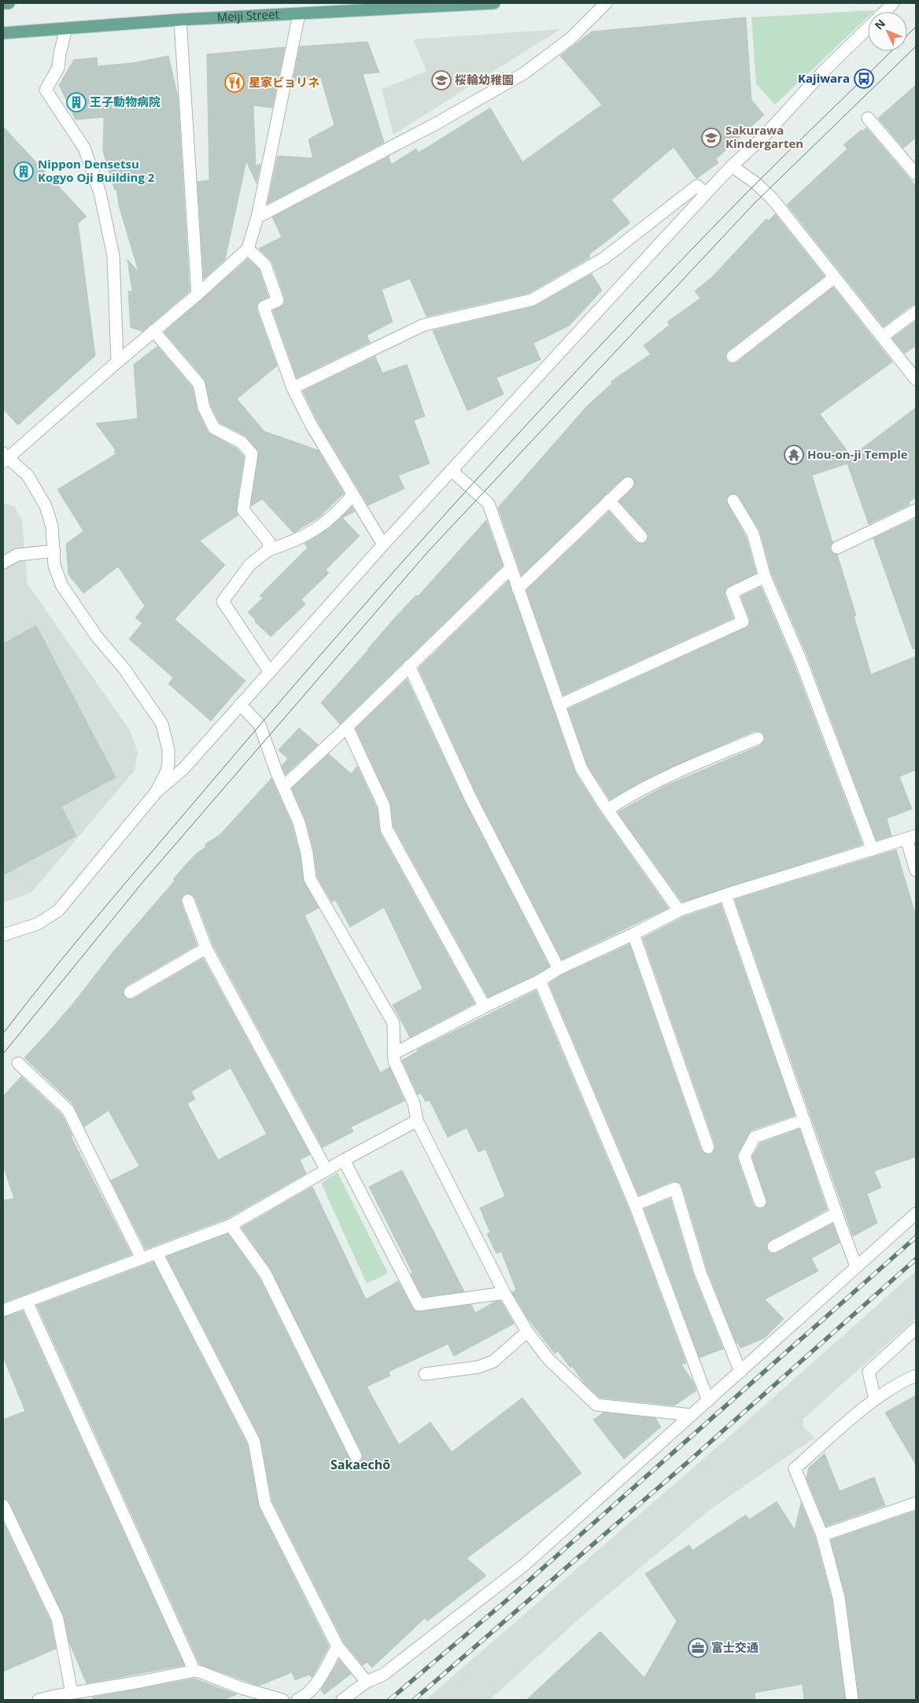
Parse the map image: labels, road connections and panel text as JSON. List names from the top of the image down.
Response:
{
  "streets": {
    "main road": ["Meiji Street"]
  },
  "districts": ["Sakaechō"],
  "places": {
    "bus stop": ["Kajiwara"],
    "school or university": ["桜輪幼稚園", "Sakurawa Kindergarten"],
    "restaurant": ["星家ビョリネ"],
    "building": ["王子動物病院", "Nippon Densetsu Kogyo Oji Building 2"],
    "temple": ["Hou-on-ji Temple"],
    "office": ["富士交通"]
  },
  "north": "top left"
}
